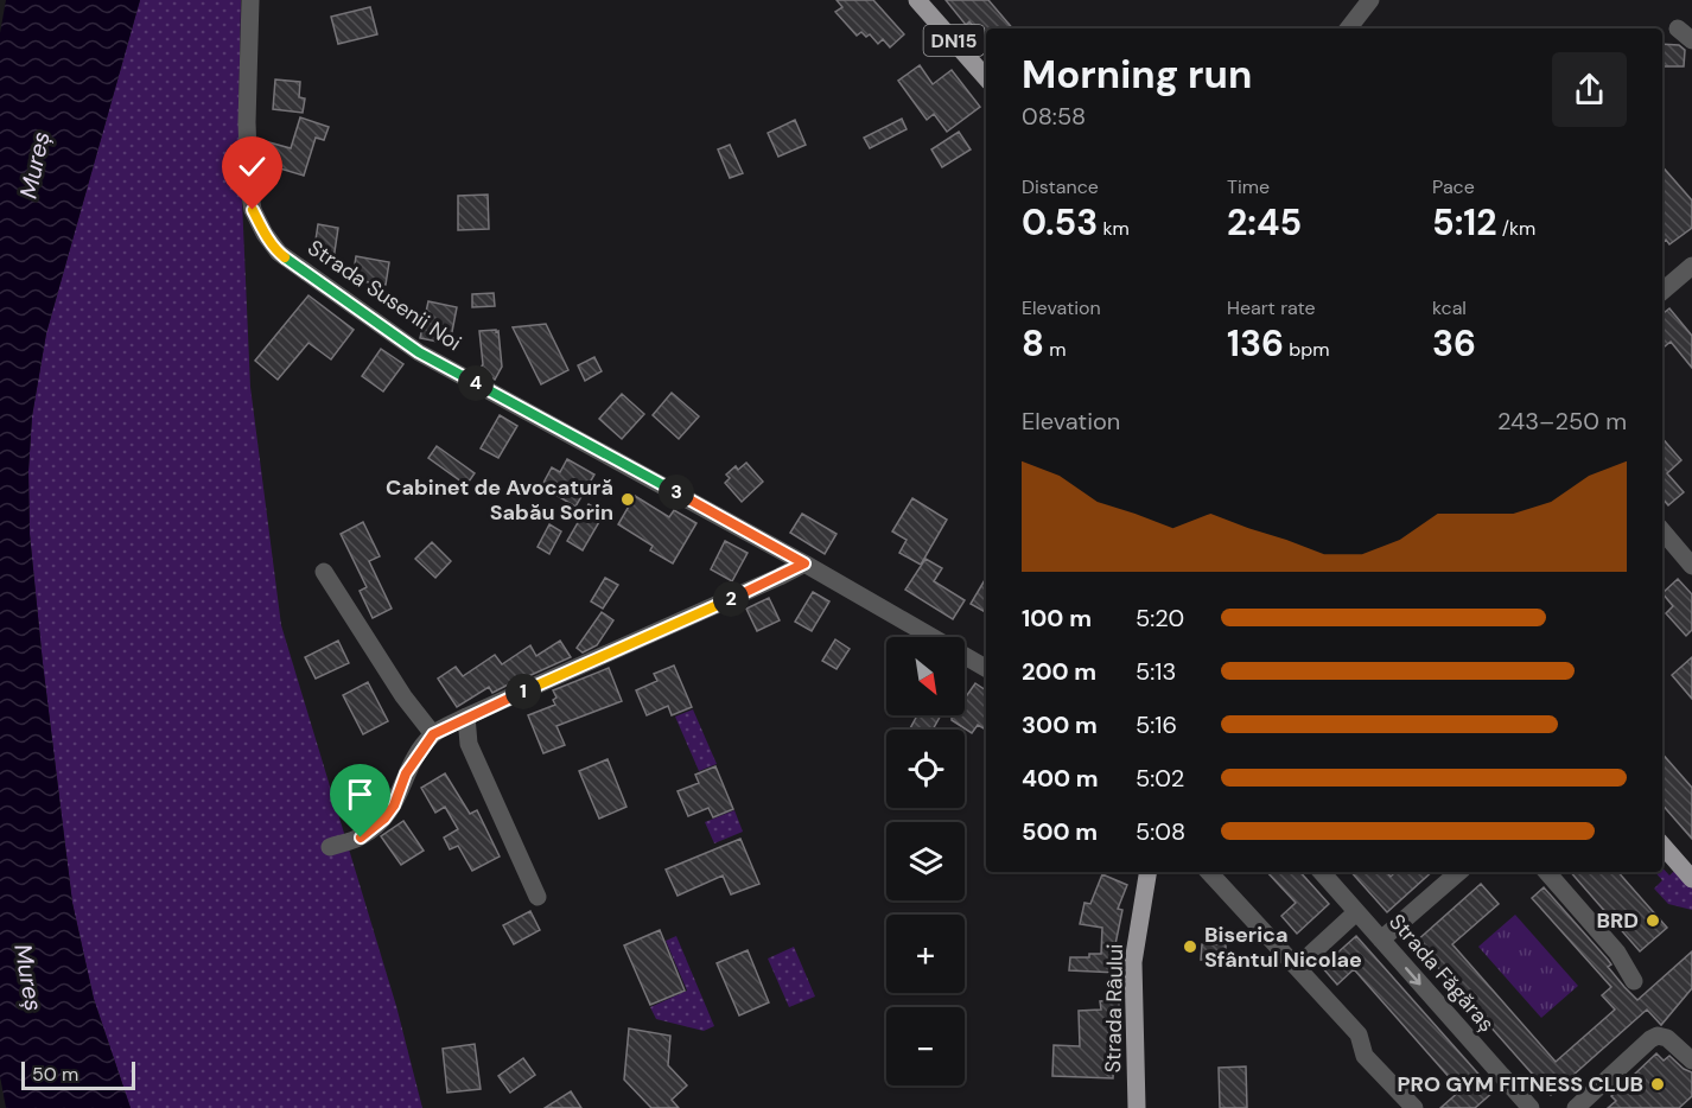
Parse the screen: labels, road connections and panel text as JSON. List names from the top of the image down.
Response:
{
  "streets": {
    "main road": ["DN15", "Strada Râului"],
    "street": ["Strada Susenii Noi", "Strada Făgăraș"]
  },
  "water": ["Mureș"],
  "places": [
    "Cabinet de Avocatură Sabău Sorin",
    "BRD",
    "Biserica Sfântul Nicolae",
    "PRO GYM FITNESS CLUB"
  ],
  "scale_bar": "50 m",
  "north": "bottom right",
  "page": {
    "heading": ["Morning run", "08:58"],
    "stats": [
      ["Distance", "0.53 km"],
      ["Time", "2:45"],
      ["Pace", "5:12 /km"],
      ["Elevation", "8 m"],
      ["Heart rate", "136 bpm"],
      ["kcal", "36"]
    ],
    "pins": [
      "4",
      "3",
      "2",
      "1"
    ],
    "chart": ["Elevation", "243–250 m"],
    "list": [
      {
        "name": "100 m",
        "note": "5:20"
      },
      {
        "name": "200 m",
        "note": "5:13"
      },
      {
        "name": "300 m",
        "note": "5:16"
      },
      {
        "name": "400 m",
        "note": "5:02"
      },
      {
        "name": "500 m",
        "note": "5:08"
      }
    ],
    "map_buttons": ["+", "−"],
    "scale": "50 m"
  }
}
